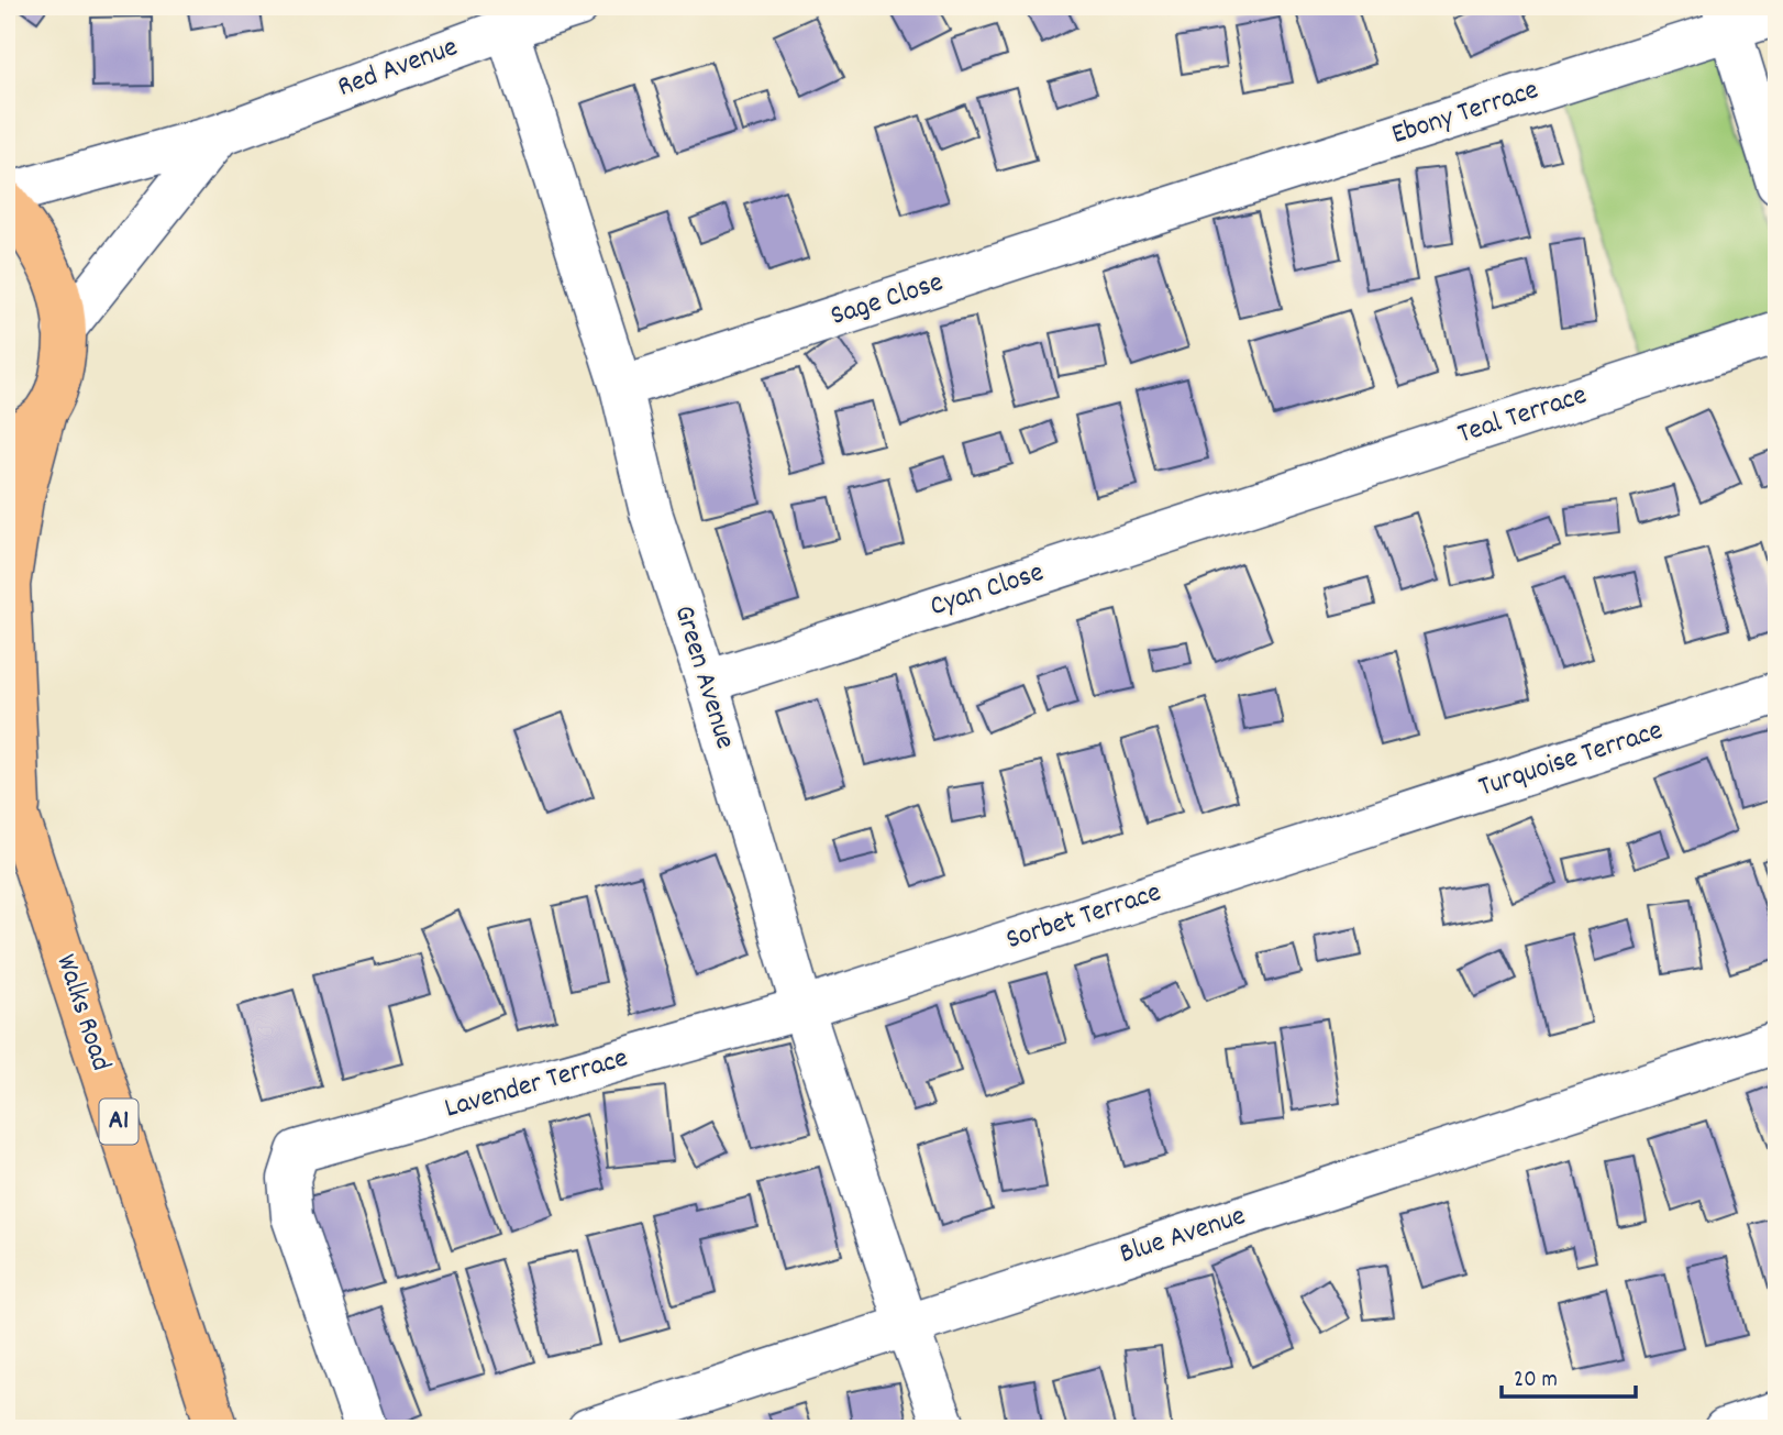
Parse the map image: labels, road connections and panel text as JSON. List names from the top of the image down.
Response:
{
  "streets": {
    "main road": ["Walks Road", "A1"],
    "street": [
      "Red Avenue",
      "Ebony Terrace",
      "Sage Close",
      "Teal Terrace",
      "Cyan Close",
      "Green Avenue",
      "Turquoise Terrace",
      "Sorbet Terrace",
      "Lavender Terrace",
      "Blue Avenue"
    ]
  },
  "crossings": [
    ["Red Avenue", "Green Avenue"],
    ["Ebony Terrace", "Sage Close"],
    ["Sage Close", "Green Avenue"],
    ["Teal Terrace", "Cyan Close"],
    ["Cyan Close", "Green Avenue"],
    ["Green Avenue", "Sorbet Terrace"],
    ["Green Avenue", "Lavender Terrace"],
    ["Green Avenue", "Blue Avenue"],
    ["Turquoise Terrace", "Sorbet Terrace"],
    ["Sorbet Terrace", "Lavender Terrace"]
  ],
  "scale_bar": "20 m"
}
